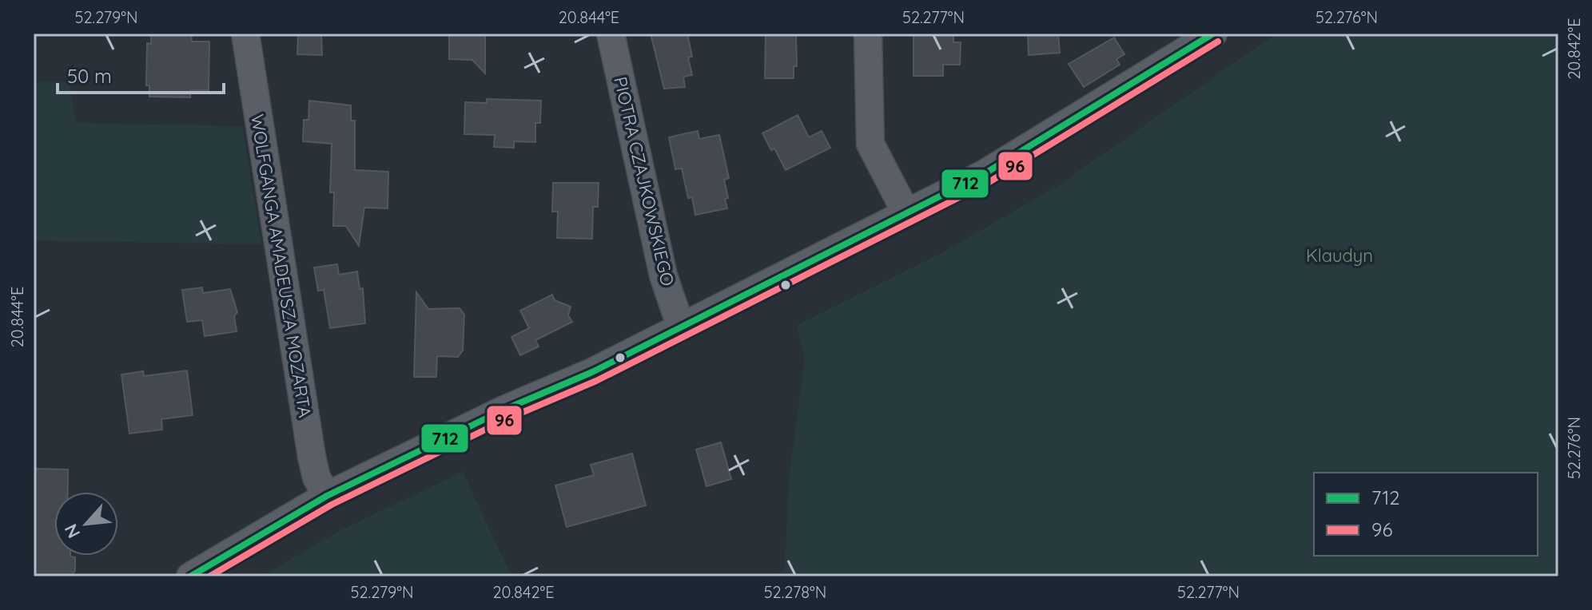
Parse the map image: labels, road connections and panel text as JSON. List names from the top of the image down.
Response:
{
  "streets": {
    "street": ["PIOTRA CZAJKOWSKIEGO", "WOLFGANGA AMADEUSZA MOZARTA"]
  },
  "parks": ["Klaudyn"],
  "lines": ["transit line 712", "transit line 96"],
  "legend": ["712", "96"],
  "scale_bar": "50 m",
  "north": "bottom left",
  "coordinates": [
    "52.279°N",
    "20.844°E",
    "52.277°N",
    "52.276°N",
    "20.842°E",
    "52.278°N"
  ]
}
